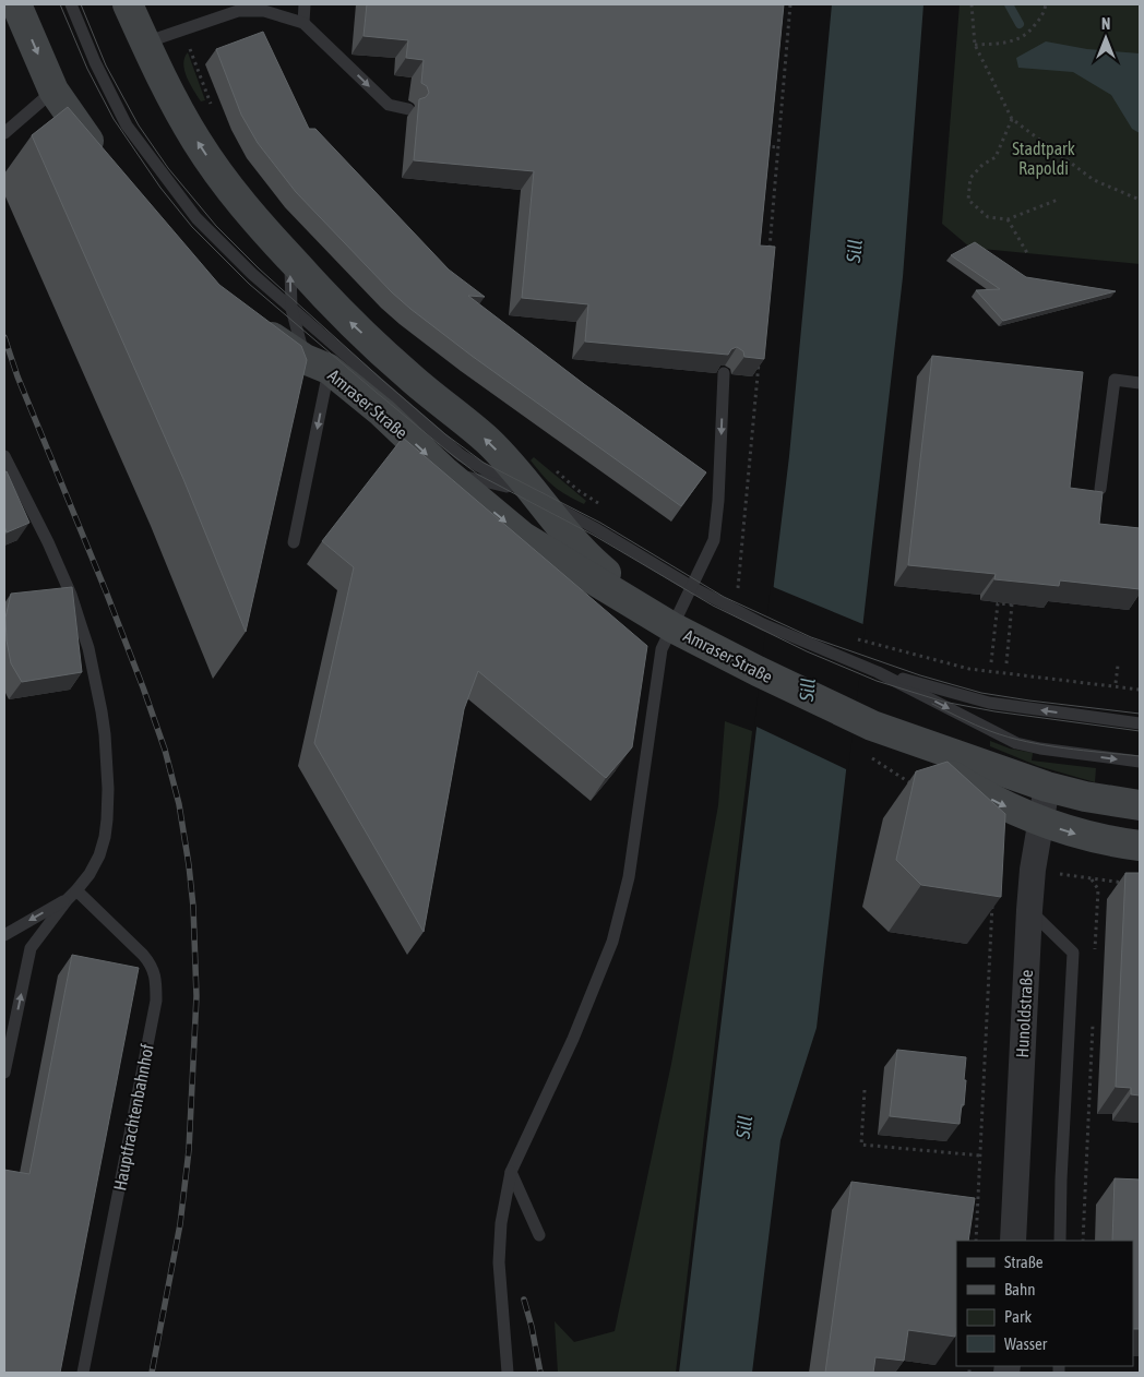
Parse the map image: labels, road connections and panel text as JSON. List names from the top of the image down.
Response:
{
  "streets": {
    "street": ["Amraser Straße", "Hunoldstraße"],
    "lane": ["Hauptfrachtenbahnhof"]
  },
  "crossings": [
    ["Amraser Straße", "Hunoldstraße"]
  ],
  "water": ["Sill"],
  "parks": ["Stadtpark Rapoldi"],
  "legend": [
    "Straße",
    "Bahn",
    "Park",
    "Wasser"
  ],
  "north": "top"
}
